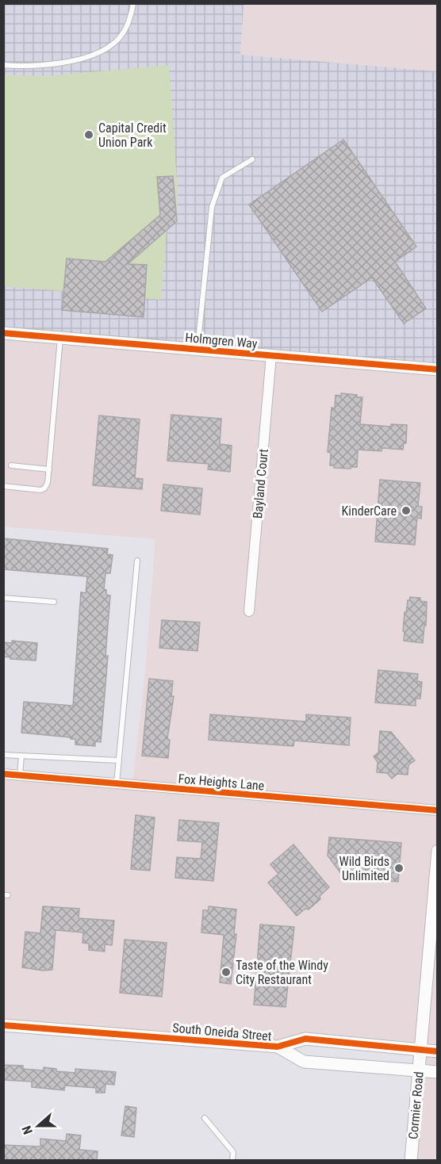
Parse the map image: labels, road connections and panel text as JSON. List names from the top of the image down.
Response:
{
  "streets": {
    "street": [
      "Holmgren Way",
      "Bayland Court",
      "Fox Heights Lane",
      "South Oneida Street",
      "Cormier Road"
    ]
  },
  "crossings": [
    ["Holmgren Way", "Bayland Court"],
    ["South Oneida Street", "Cormier Road"]
  ],
  "places": [
    "Capital Credit Union Park",
    "KinderCare",
    "Wild Birds Unlimited",
    "Taste of the Windy City Restaurant"
  ],
  "north": "left"
}
